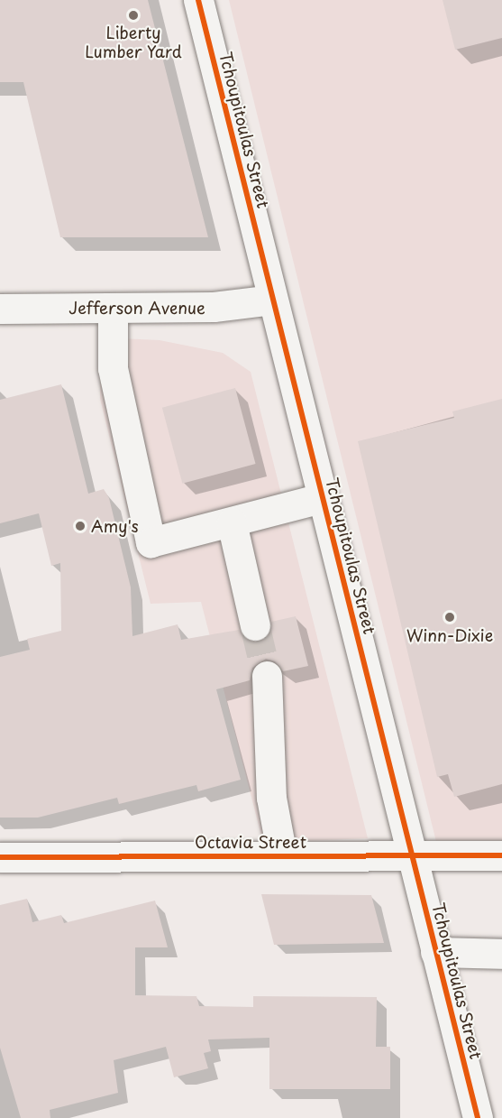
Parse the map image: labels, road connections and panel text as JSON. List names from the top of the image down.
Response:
{
  "streets": {
    "street": ["Tchoupitoulas Street", "Jefferson Avenue", "Octavia Street"]
  },
  "crossings": [
    ["Tchoupitoulas Street", "Jefferson Avenue"],
    ["Tchoupitoulas Street", "Octavia Street"]
  ],
  "places": ["Liberty Lumber Yard", "Amy's", "Winn-Dixie"]
}
